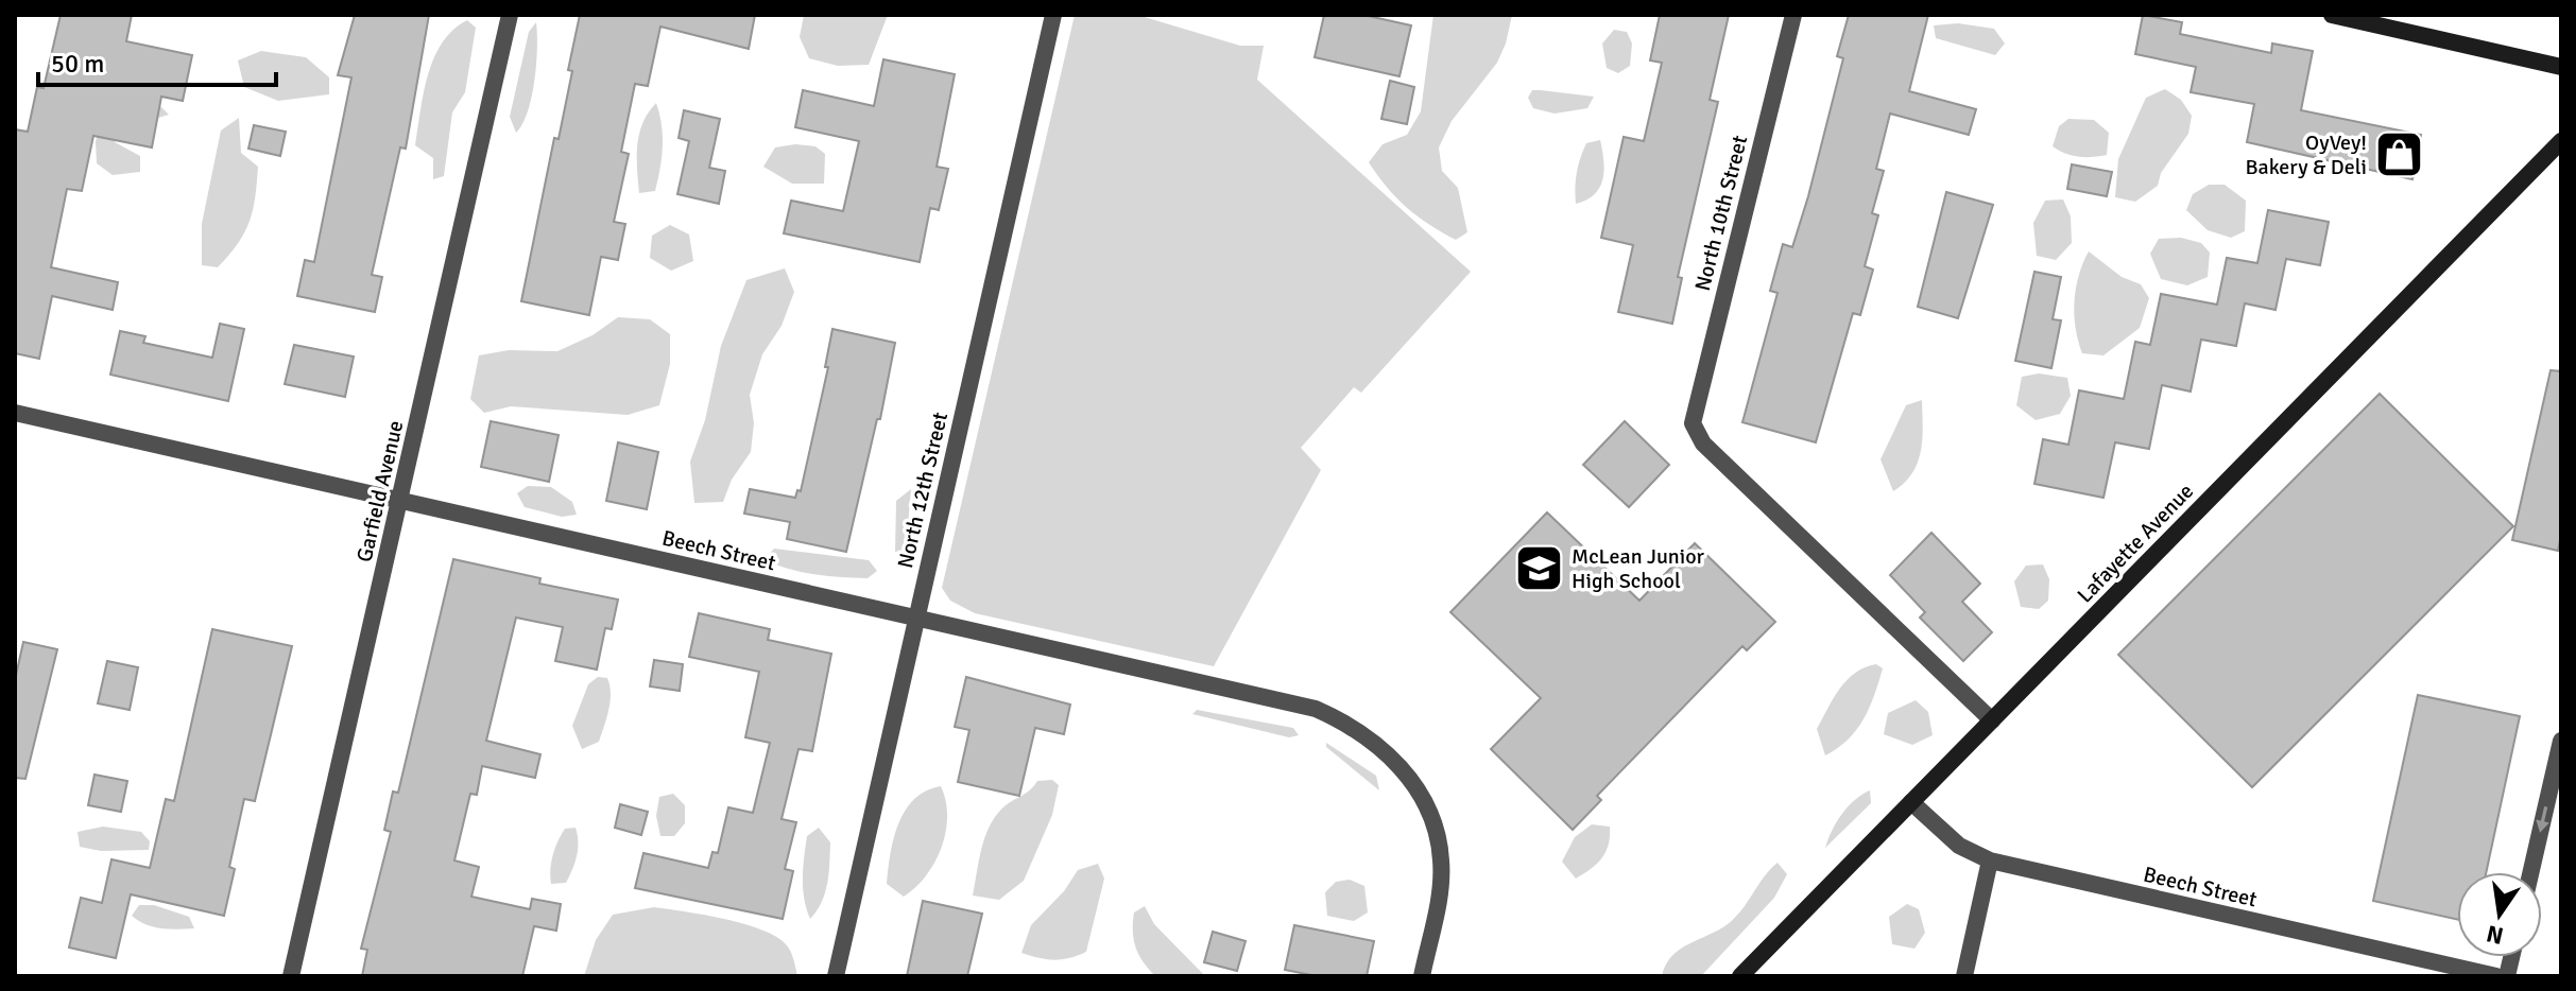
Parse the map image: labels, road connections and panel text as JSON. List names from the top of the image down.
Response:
{
  "streets": {
    "street": [
      "North 10th Street",
      "North 12th Street",
      "Garfield Avenue",
      "Lafayette Avenue",
      "Beech Street"
    ]
  },
  "crossings": [
    ["North 10th Street", "Lafayette Avenue"],
    ["North 12th Street", "Beech Street"],
    ["Garfield Avenue", "Beech Street"],
    ["Lafayette Avenue", "Beech Street"]
  ],
  "places": {
    "shop": ["OyVey! Bakery & Deli"],
    "school or university": ["McLean Junior High School"]
  },
  "scale_bar": "50 m",
  "north": "bottom"
}
